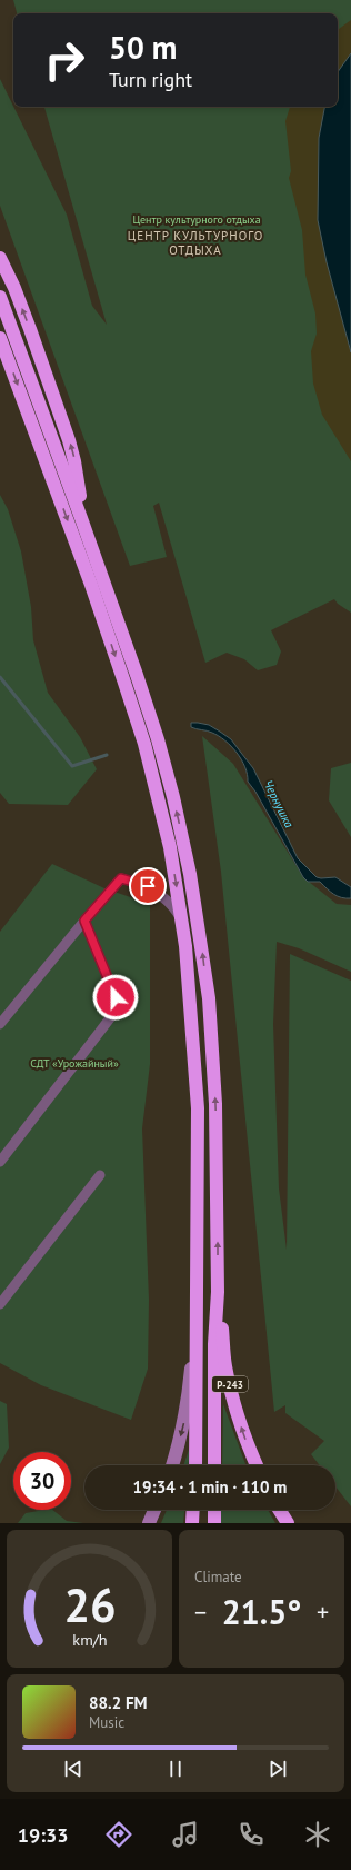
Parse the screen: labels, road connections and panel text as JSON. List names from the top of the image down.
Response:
{
  "streets": {
    "highway": ["Р-243"]
  },
  "districts": ["ЦЕНТР КУЛЬТУРНОГО ОТДЫХА"],
  "water": ["Чернушка"],
  "parks": ["Центр культурного отдыха", "СДТ «Урожайный»"],
  "page": {
    "turn": ["50 m", "Turn right"],
    "limit": "30",
    "trip": "19:34 · 1 min · 110 m",
    "tile": "Climate",
    "heat": ["−", "21.5°", "+"],
    "song": ["88.2 FM", "Music"],
    "tabs": "19:33",
    "gauge": ["26", "km/h"]
  }
}
